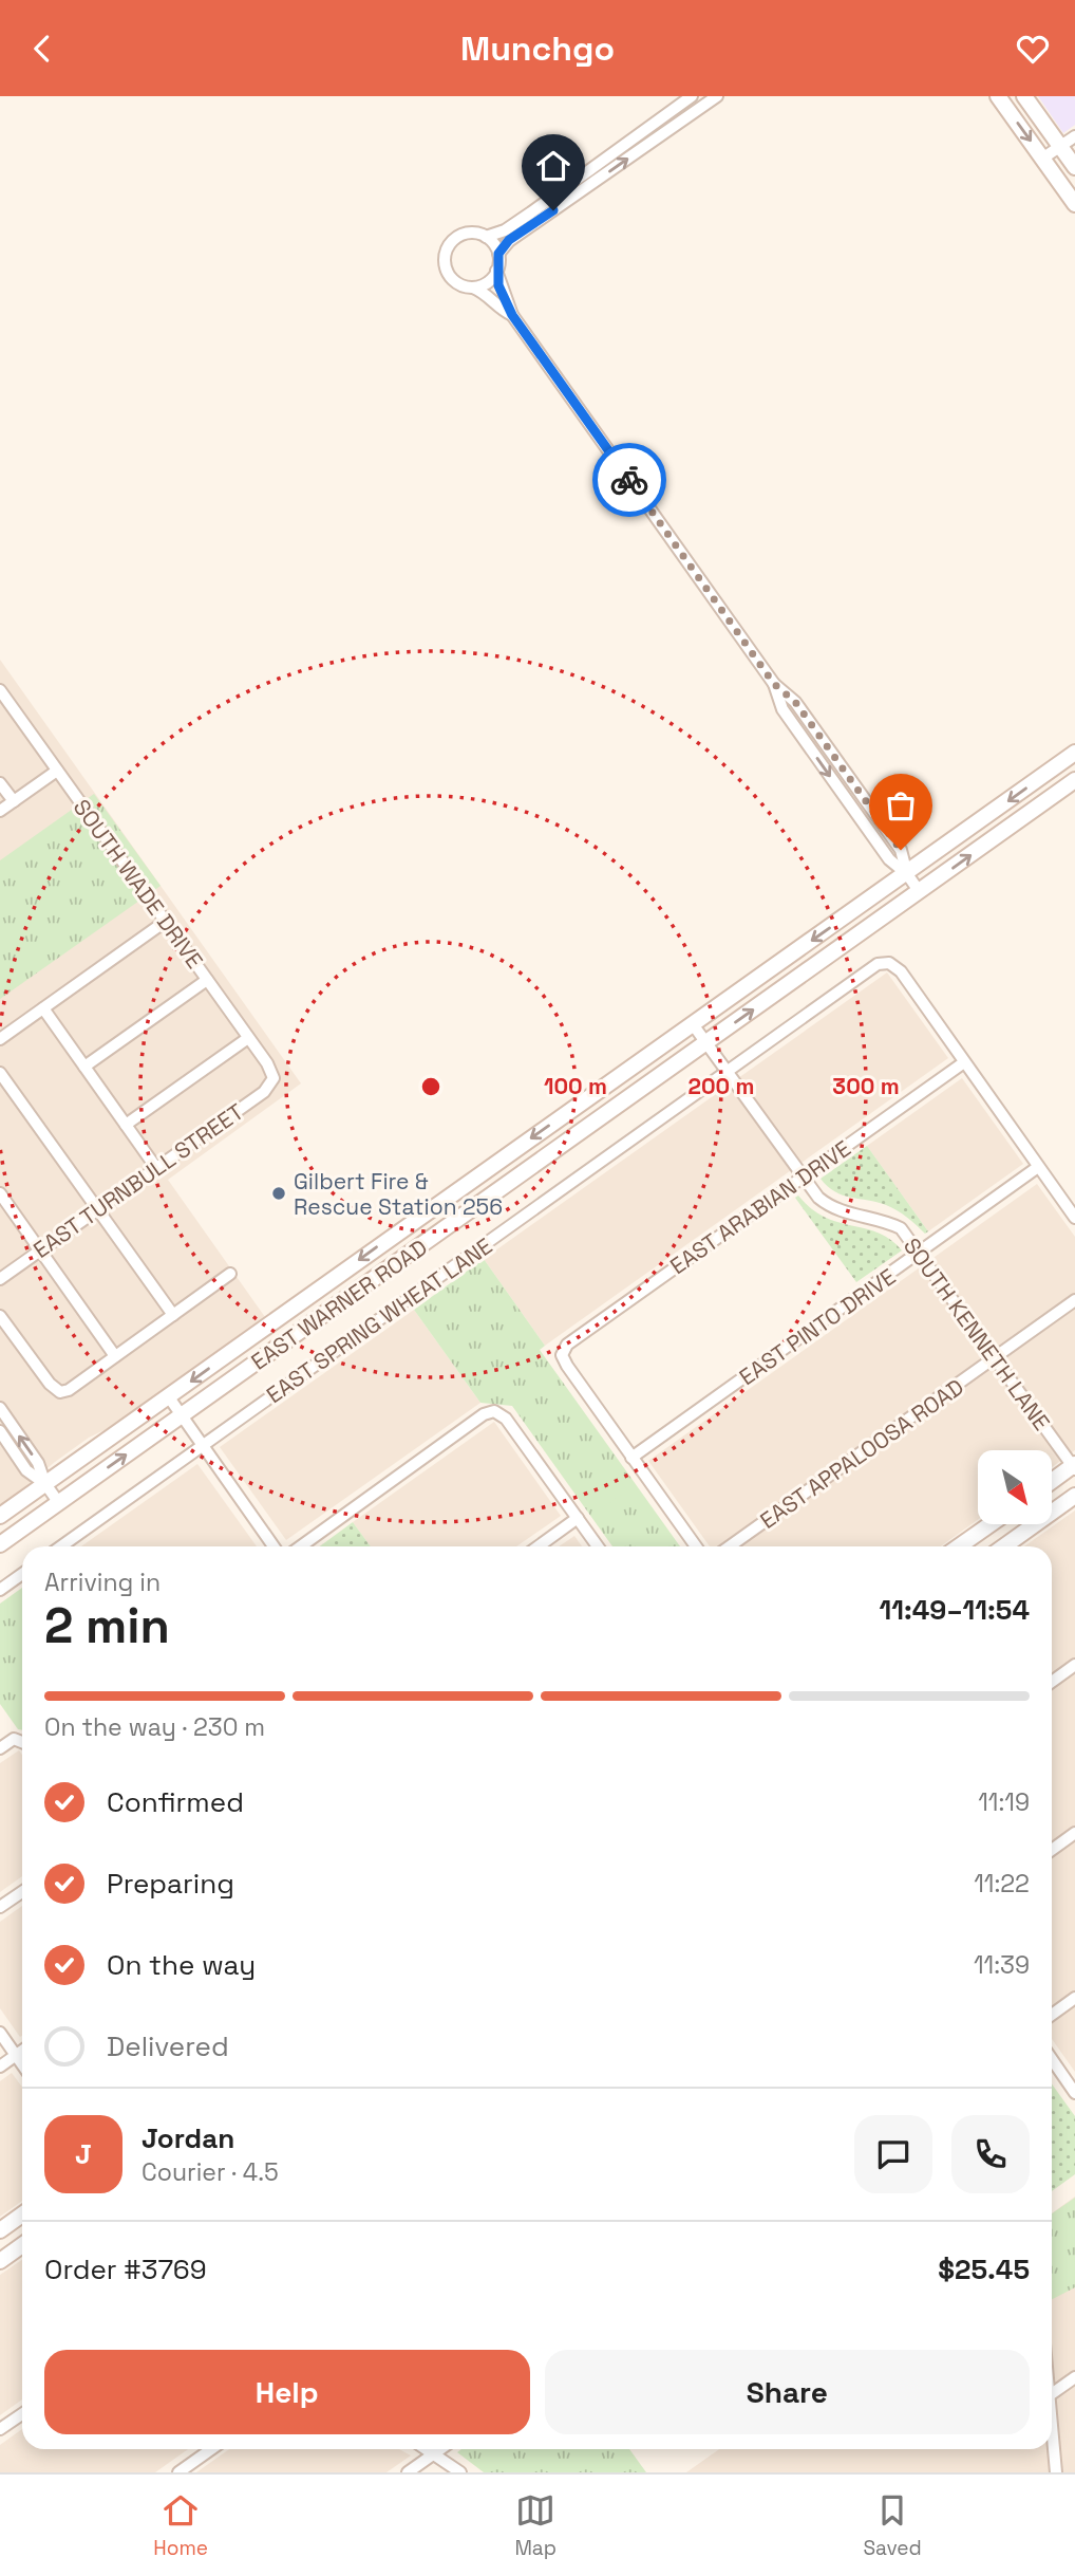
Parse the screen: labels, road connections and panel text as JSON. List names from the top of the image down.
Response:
{
  "streets": {
    "main road": ["EAST WARNER ROAD"],
    "street": [
      "SOUTH WADE DRIVE",
      "EAST TURNBULL STREET",
      "EAST ARABIAN DRIVE",
      "EAST SPRING WHEAT LANE",
      "EAST PINTO DRIVE",
      "SOUTH KENNETH LANE",
      "EAST APPALOOSA ROAD"
    ]
  },
  "crossings": [
    ["SOUTH WADE DRIVE", "EAST TURNBULL STREET"],
    ["EAST ARABIAN DRIVE", "EAST SPRING WHEAT LANE"],
    ["EAST ARABIAN DRIVE", "EAST PINTO DRIVE"],
    ["EAST ARABIAN DRIVE", "SOUTH KENNETH LANE"],
    ["EAST WARNER ROAD", "SOUTH KENNETH LANE"],
    ["EAST SPRING WHEAT LANE", "SOUTH KENNETH LANE"],
    ["EAST PINTO DRIVE", "SOUTH KENNETH LANE"],
    ["SOUTH KENNETH LANE", "EAST APPALOOSA ROAD"]
  ],
  "places": ["Gilbert Fire & Rescue Station 256"],
  "north": "bottom right",
  "page": {
    "header": "Munchgo",
    "heading": ["2 min", "Arriving in", "11:49–11:54"],
    "panel": [
      "Jordan",
      "Courier · 4.5",
      "Order #3769",
      "$25.45"
    ],
    "bar": "On the way · 230 m",
    "list": [
      ["Confirmed", "11:19"],
      ["Preparing", "11:22"],
      ["On the way", "11:39"],
      "Delivered"
    ],
    "round": "J",
    "buttons": ["Help", "Share"],
    "tabs": ["Home", "Map", "Saved"]
  },
  "rings": ["100 m", "200 m", "300 m"]
}
